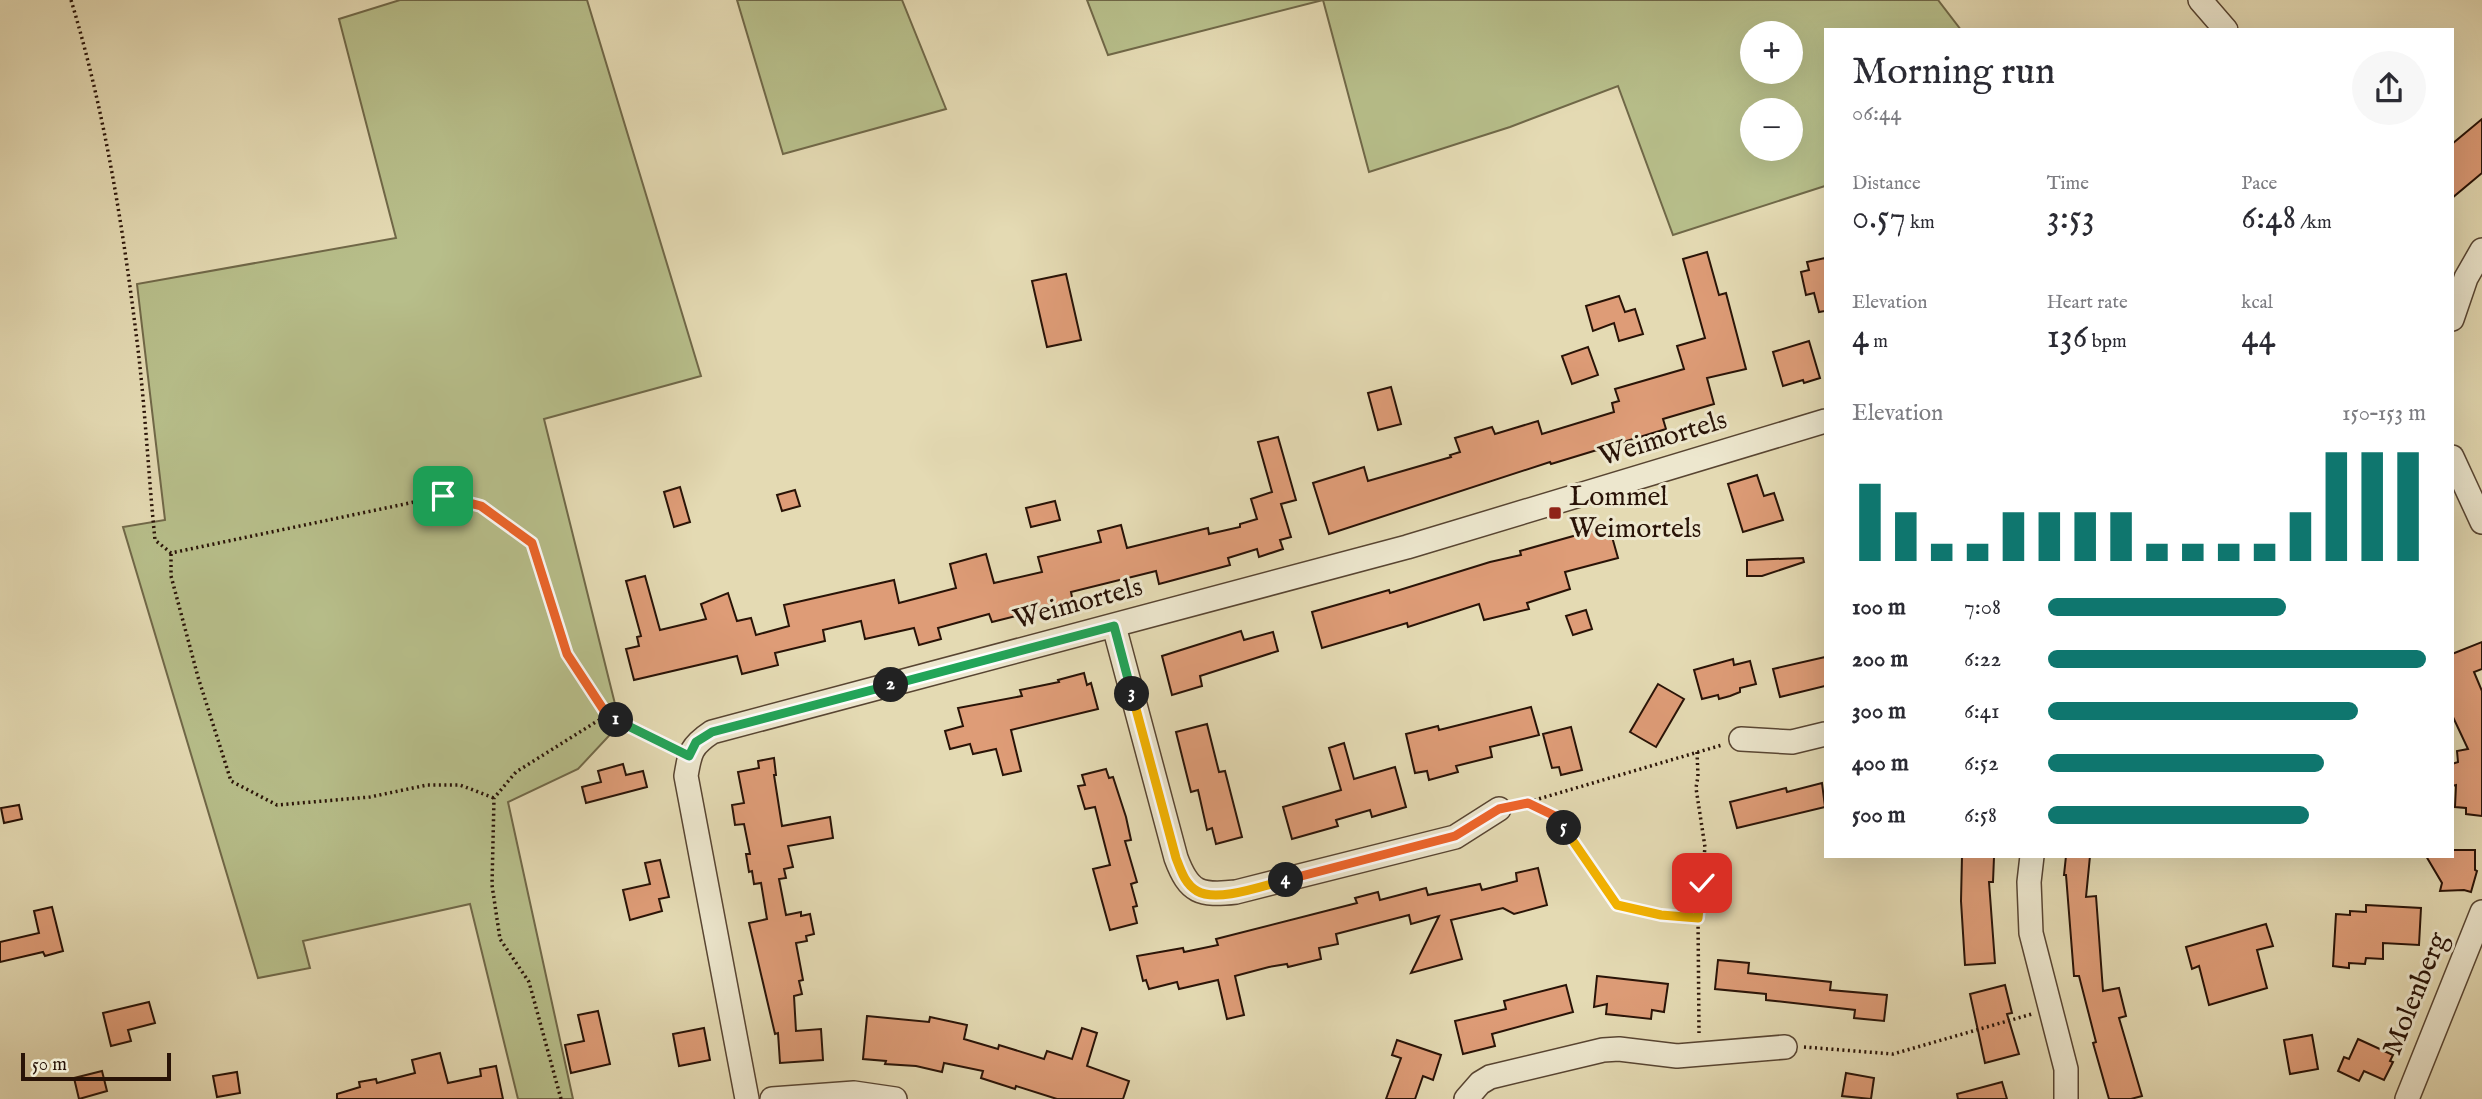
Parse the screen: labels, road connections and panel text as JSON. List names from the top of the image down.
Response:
{
  "streets": {
    "street": ["Weimortels", "Molenberg"]
  },
  "places": {
    "transit": ["Lommel Weimortels"]
  },
  "scale_bar": "50 m",
  "page": {
    "map_buttons": ["+", "−"],
    "heading": ["Morning run", "06:44"],
    "stats": [
      ["Distance", "0.57 km"],
      ["Time", "3:53"],
      ["Pace", "6:48 /km"],
      ["Elevation", "4 m"],
      ["Heart rate", "136 bpm"],
      ["kcal", "44"]
    ],
    "chart": ["Elevation", "150–153 m"],
    "list": [
      {
        "name": "100 m",
        "note": "7:08"
      },
      {
        "name": "200 m",
        "note": "6:22"
      },
      {
        "name": "300 m",
        "note": "6:41"
      },
      {
        "name": "400 m",
        "note": "6:52"
      },
      {
        "name": "500 m",
        "note": "6:58"
      }
    ],
    "pins": [
      "2",
      "3",
      "1",
      "5",
      "4"
    ],
    "scale": "50 m"
  }
}
